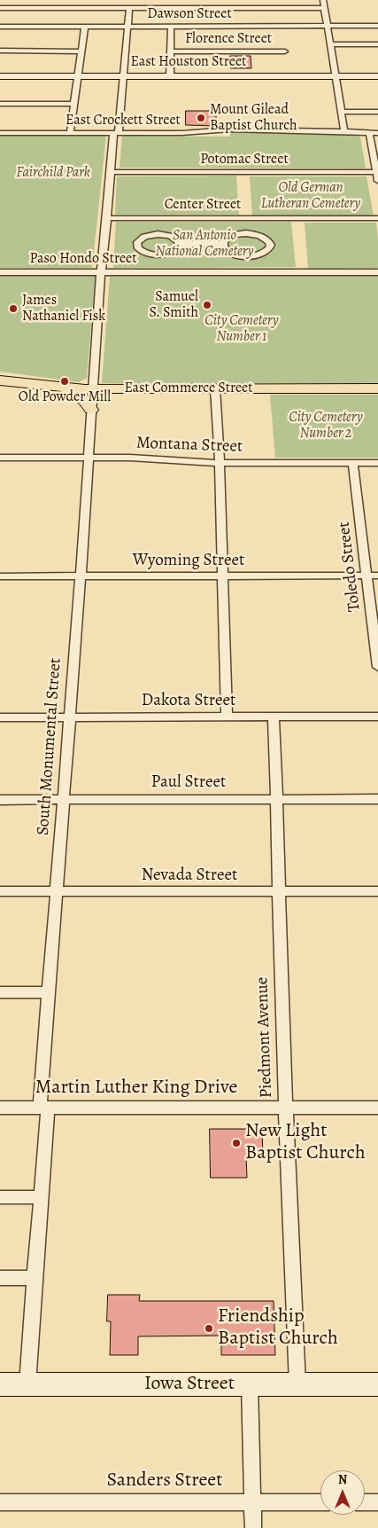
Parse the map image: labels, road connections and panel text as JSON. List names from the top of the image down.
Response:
{
  "streets": {
    "main road": ["East Houston Street", "East Commerce Street", "Iowa Street"],
    "street": [
      "Dawson Street",
      "Florence Street",
      "East Crockett Street",
      "Potomac Street",
      "Center Street",
      "Paso Hondo Street",
      "Montana Street",
      "Wyoming Street",
      "Toledo Street",
      "Dakota Street",
      "South Monumental Street",
      "Paul Street",
      "Nevada Street",
      "Piedmont Avenue",
      "Martin Luther King Drive",
      "Sanders Street"
    ]
  },
  "crossings": [
    ["Dawson Street", "South Monumental Street"],
    ["East Houston Street", "South Monumental Street"],
    ["East Crockett Street", "South Monumental Street"],
    ["Potomac Street", "South Monumental Street"],
    ["Center Street", "South Monumental Street"],
    ["Paso Hondo Street", "South Monumental Street"],
    ["East Commerce Street", "South Monumental Street"],
    ["Montana Street", "Toledo Street"],
    ["Montana Street", "South Monumental Street"],
    ["Wyoming Street", "Toledo Street"],
    ["Wyoming Street", "South Monumental Street"],
    ["Dakota Street", "South Monumental Street"],
    ["Dakota Street", "Piedmont Avenue"],
    ["South Monumental Street", "Paul Street"],
    ["South Monumental Street", "Nevada Street"],
    ["South Monumental Street", "Martin Luther King Drive"],
    ["South Monumental Street", "Iowa Street"],
    ["Paul Street", "Piedmont Avenue"],
    ["Nevada Street", "Piedmont Avenue"],
    ["Piedmont Avenue", "Martin Luther King Drive"],
    ["Piedmont Avenue", "Iowa Street"]
  ],
  "parks": [
    "Fairchild Park",
    "Old German Lutheran Cemetery",
    "San Antonio National Cemetery",
    "City Cemetery Number 1",
    "City Cemetery Number 2"
  ],
  "places": [
    "Mount Gilead Baptist Church",
    "Samuel S. Smith",
    "James Nathaniel Fisk",
    "Old Powder Mill",
    "New Light Baptist Church",
    "Friendship Baptist Church"
  ],
  "north": "top"
}
